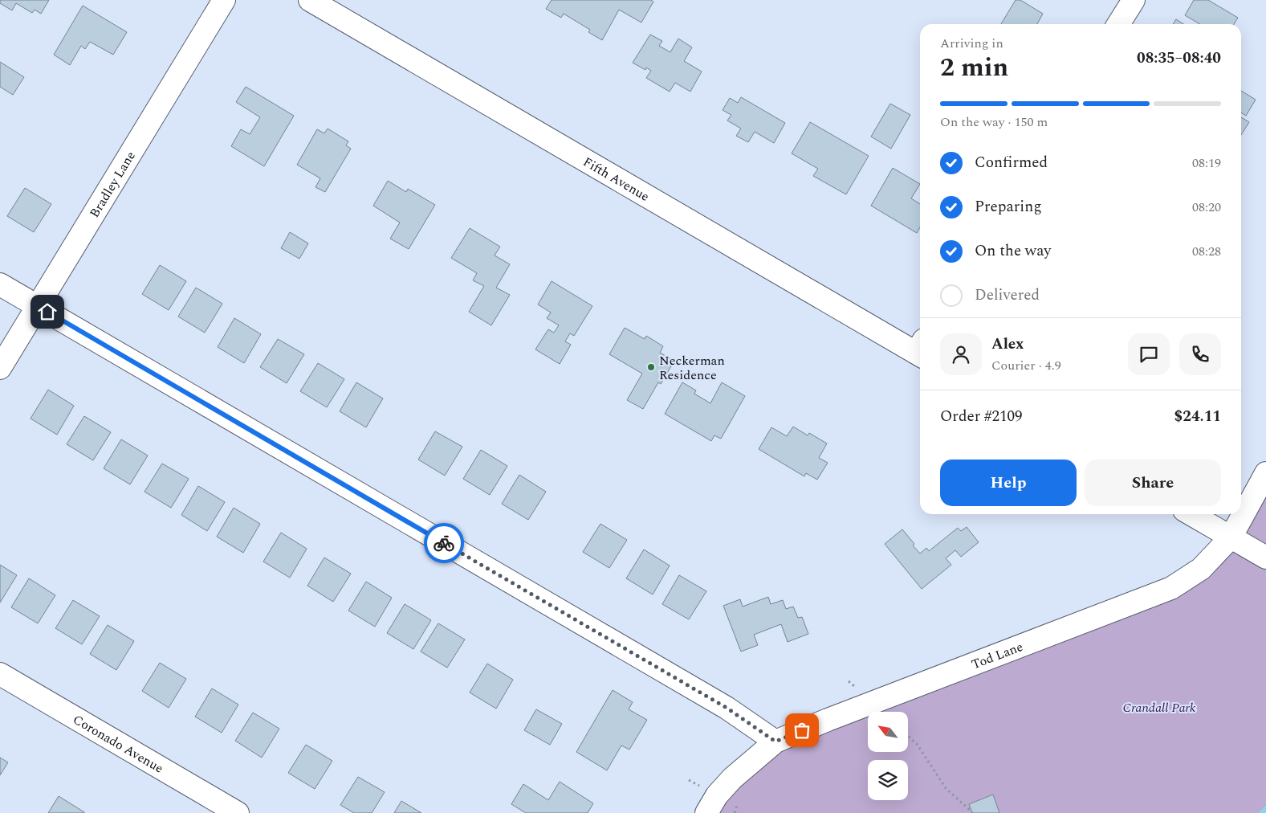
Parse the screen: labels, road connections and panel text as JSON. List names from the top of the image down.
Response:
{
  "streets": {
    "street": [
      "Fifth Avenue",
      "Bradley Lane",
      "Tod Lane",
      "Coronado Avenue"
    ]
  },
  "parks": ["Crandall Park"],
  "places": ["Neckerman Residence"],
  "north": "top left",
  "page": {
    "heading": ["2 min", "Arriving in", "08:35–08:40"],
    "panel": [
      "Alex",
      "Courier · 4.9",
      "Order #2109",
      "$24.11"
    ],
    "bar": "On the way · 150 m",
    "list": [
      ["Confirmed", "08:19"],
      ["Preparing", "08:20"],
      ["On the way", "08:28"],
      "Delivered"
    ],
    "buttons": ["Help", "Share"]
  }
}
